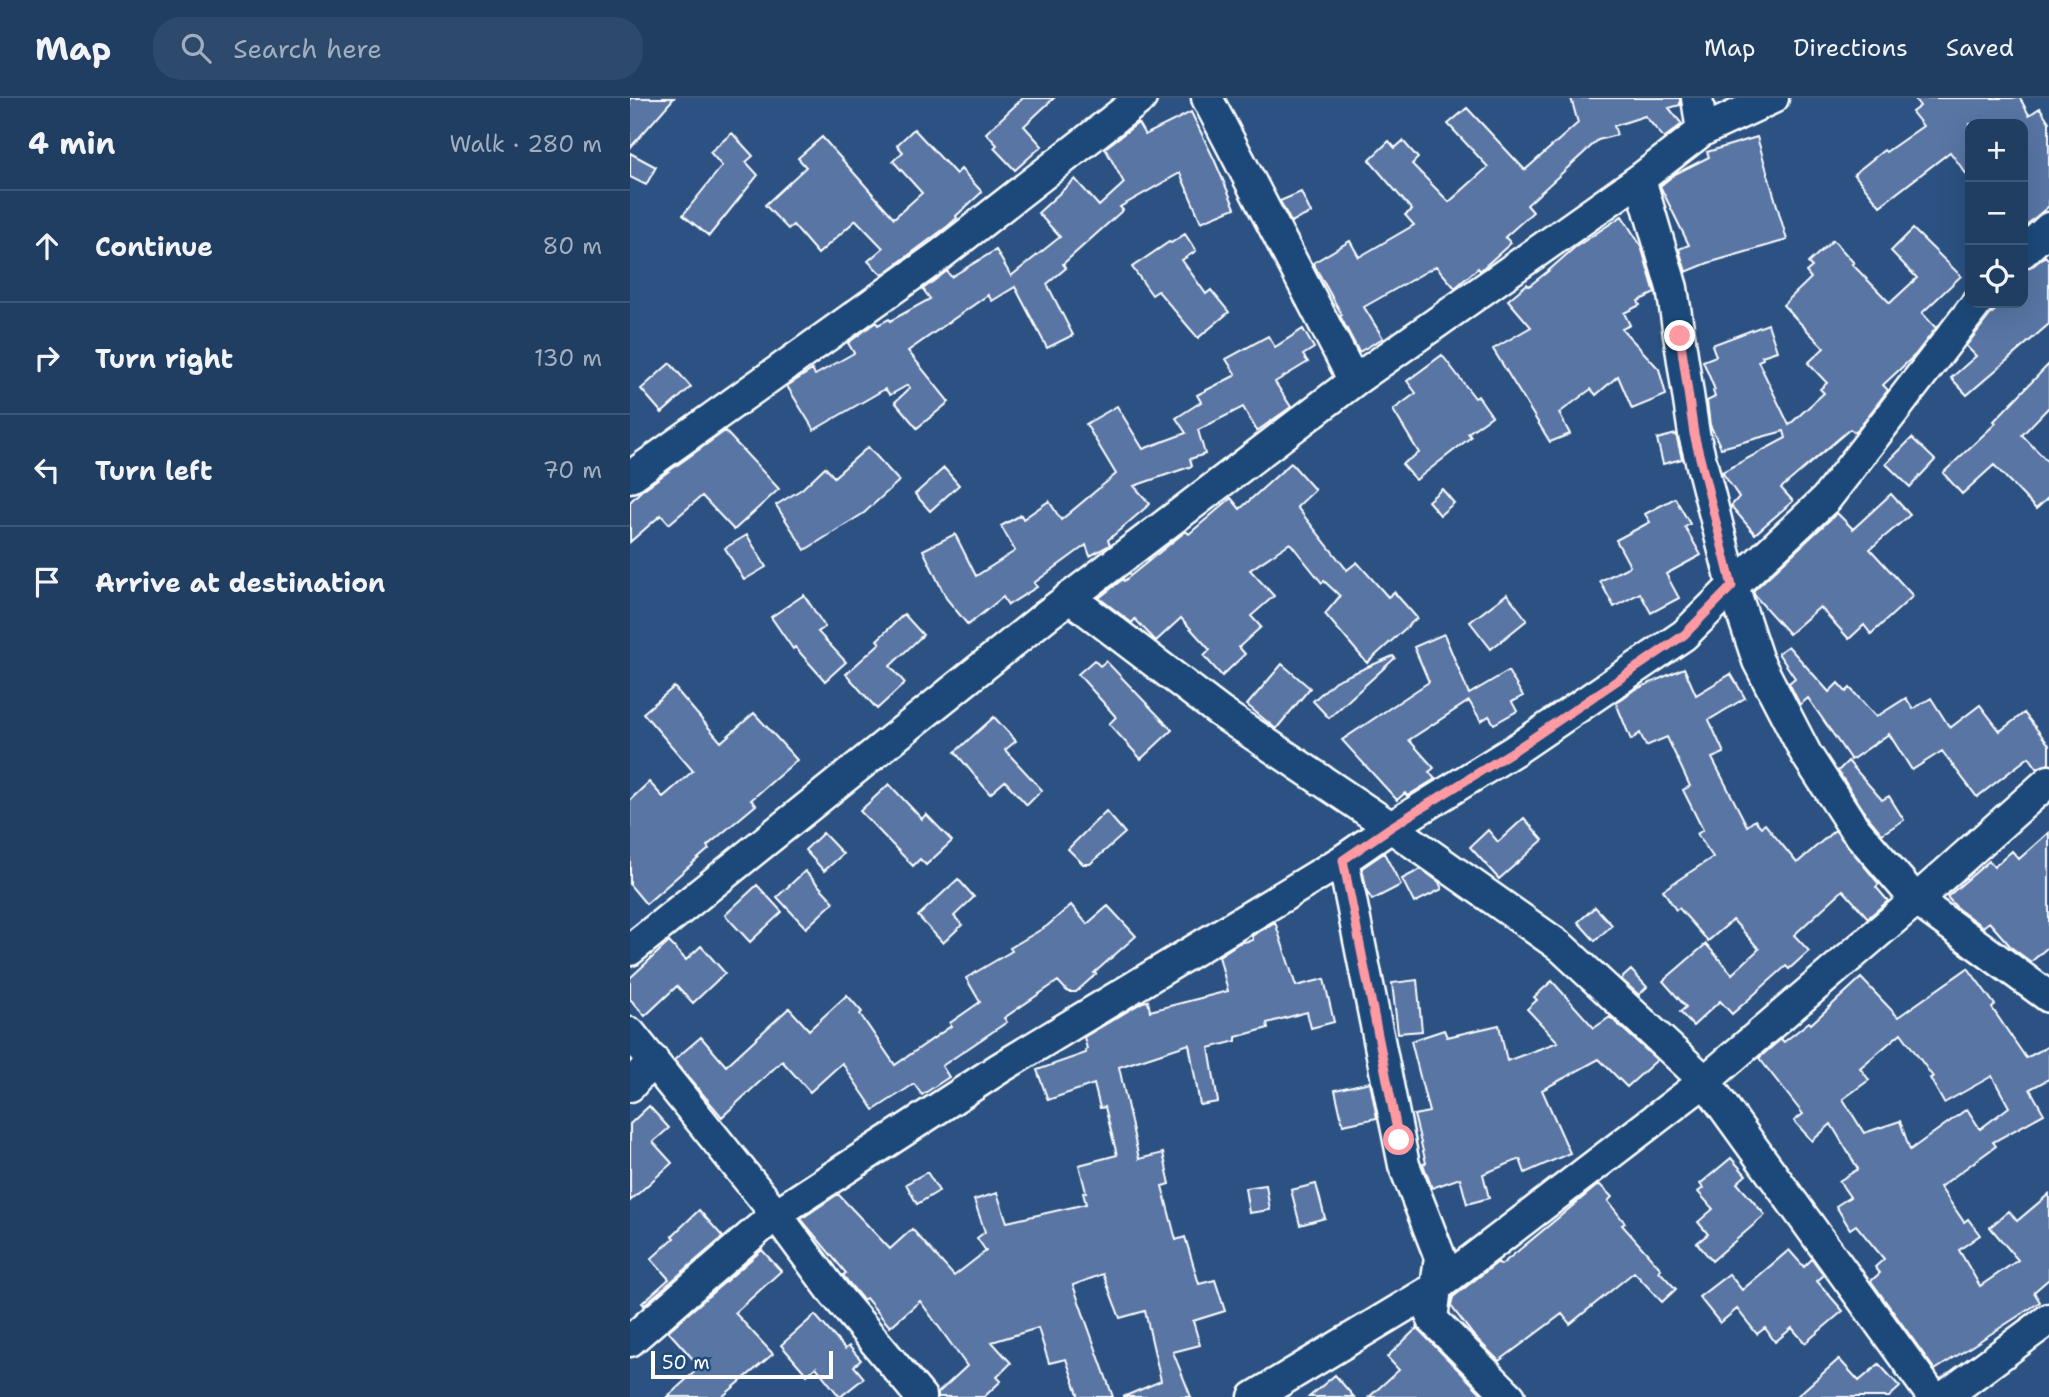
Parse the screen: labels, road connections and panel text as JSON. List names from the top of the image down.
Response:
{
  "scale_bar": "50 m",
  "page": {
    "header": "Map",
    "search": "Search here",
    "nav": ["Map", "Directions", "Saved"],
    "heading": ["4 min", "Walk · 280 m"],
    "map_buttons": ["+", "−"],
    "list": [
      ["Continue", "80 m"],
      ["Turn right", "130 m"],
      ["Turn left", "70 m"],
      "Arrive at destination"
    ],
    "scale": "50 m"
  }
}
